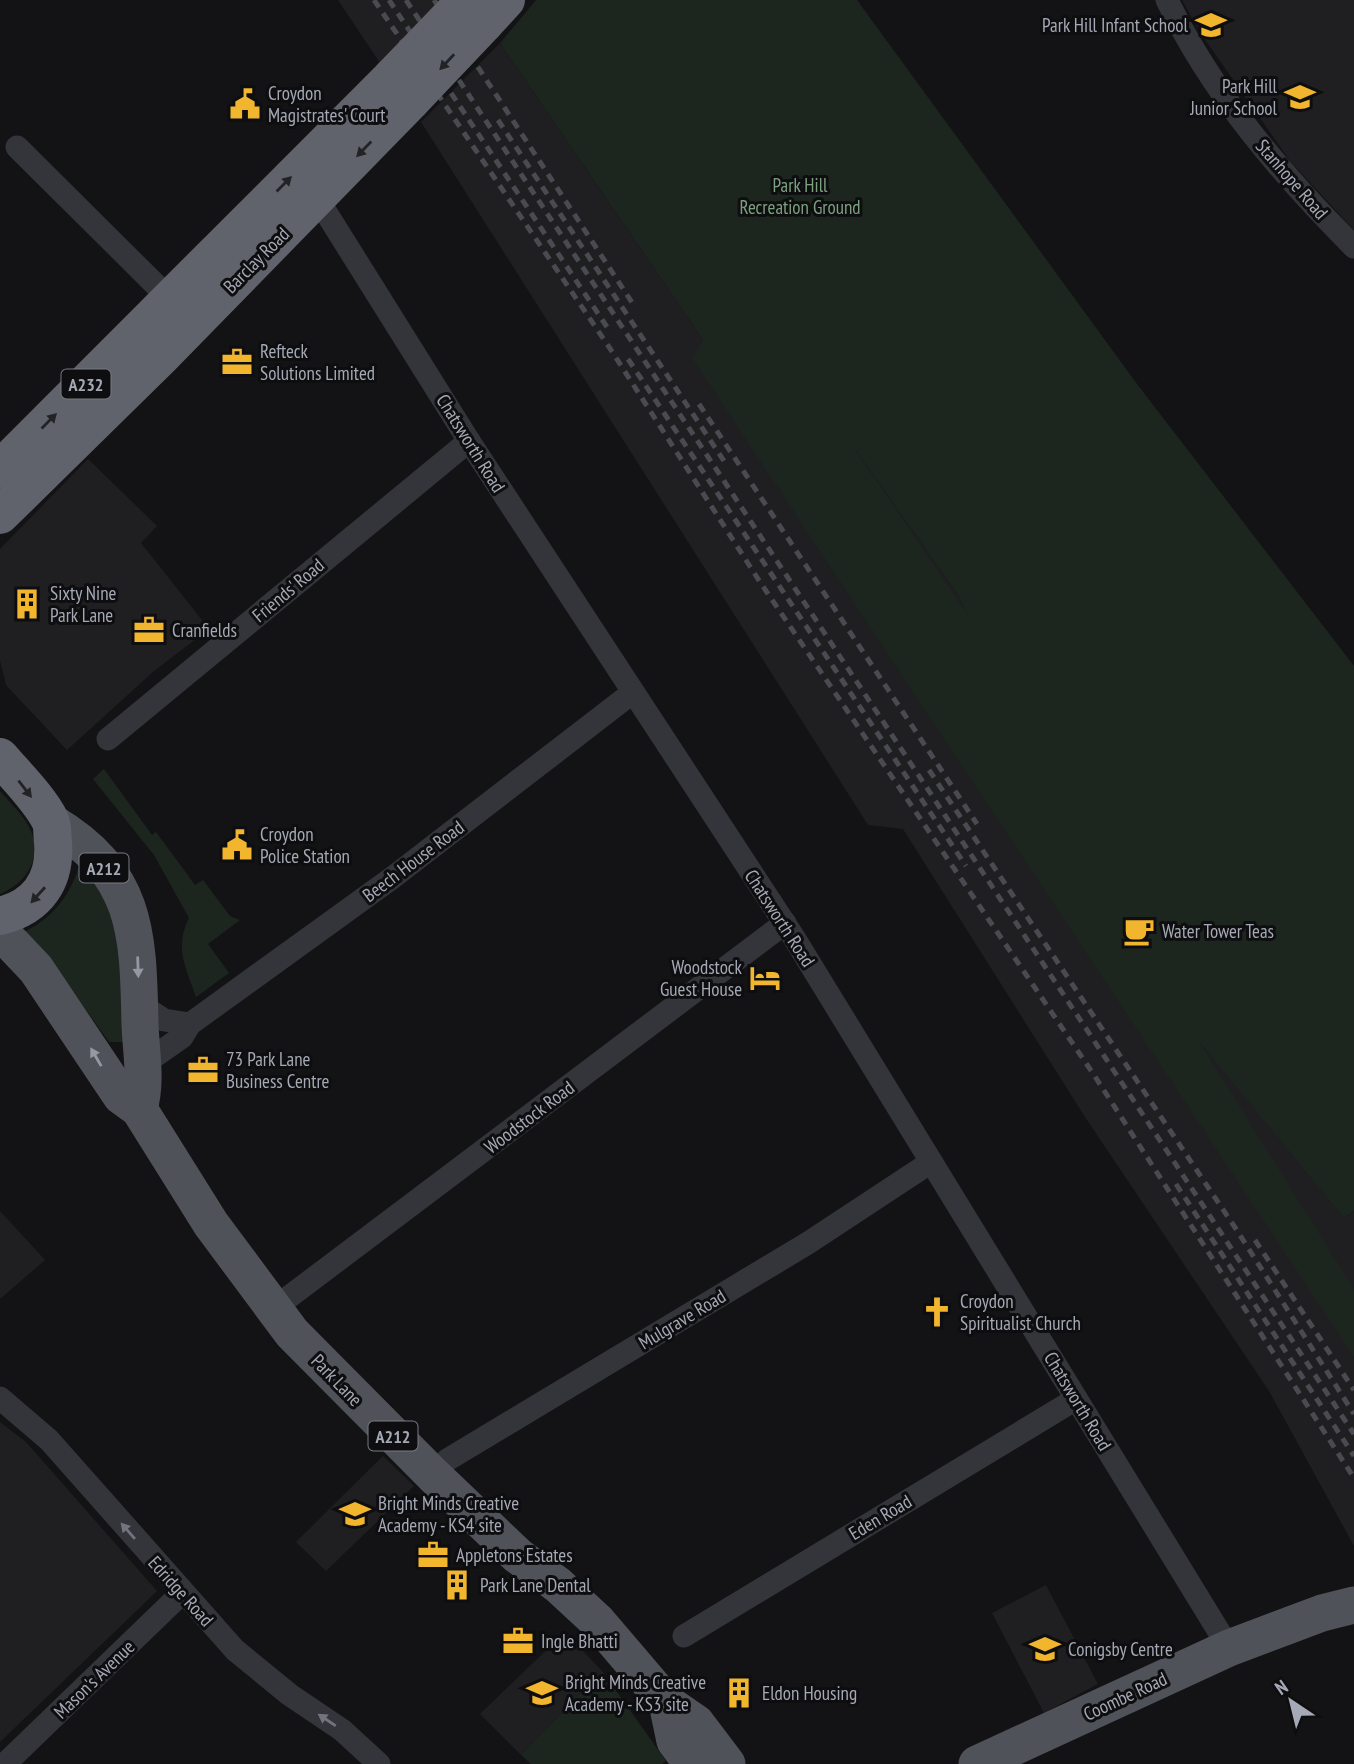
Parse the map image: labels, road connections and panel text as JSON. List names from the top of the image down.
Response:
{
  "streets": {
    "highway": ["Barclay Road", "A232"],
    "main road": ["A212", "Park Lane", "Coombe Road"],
    "street": [
      "Stanhope Road",
      "Chatsworth Road",
      "Friends' Road",
      "Beech House Road",
      "Woodstock Road",
      "Mulgrave Road",
      "Eden Road",
      "Edridge Road",
      "Mason's Avenue"
    ]
  },
  "crossings": [
    ["Barclay Road", "Chatsworth Road"],
    ["Chatsworth Road", "Friends' Road"],
    ["Chatsworth Road", "Beech House Road"],
    ["Chatsworth Road", "Woodstock Road"],
    ["Chatsworth Road", "Mulgrave Road"],
    ["Chatsworth Road", "Eden Road"],
    ["Chatsworth Road", "Coombe Road"],
    ["Beech House Road", "A212"],
    ["A212", "Park Lane"],
    ["Woodstock Road", "Park Lane"],
    ["Mulgrave Road", "Park Lane"],
    ["Edridge Road", "Mason's Avenue"]
  ],
  "one_way": ["Edridge Road"],
  "parks": ["Park Hill Recreation Ground"],
  "places": {
    "school or university": [
      "Park Hill Infant School",
      "Park Hill Junior School",
      "Bright Minds Creative Academy - KS4 site",
      "Conigsby Centre",
      "Bright Minds Creative Academy - KS3 site"
    ],
    "public building": ["Croydon Magistrates' Court", "Croydon Police Station"],
    "office": [
      "Refteck Solutions Limited",
      "Cranfields",
      "73 Park Lane Business Centre",
      "Appletons Estates",
      "Ingle Bhatti"
    ],
    "building": ["Sixty Nine Park Lane", "Park Lane Dental", "Eldon Housing"],
    "cafe": ["Water Tower Teas"],
    "hotel": ["Woodstock Guest House"],
    "church": ["Croydon Spiritualist Church"]
  },
  "north": "top left"
}
